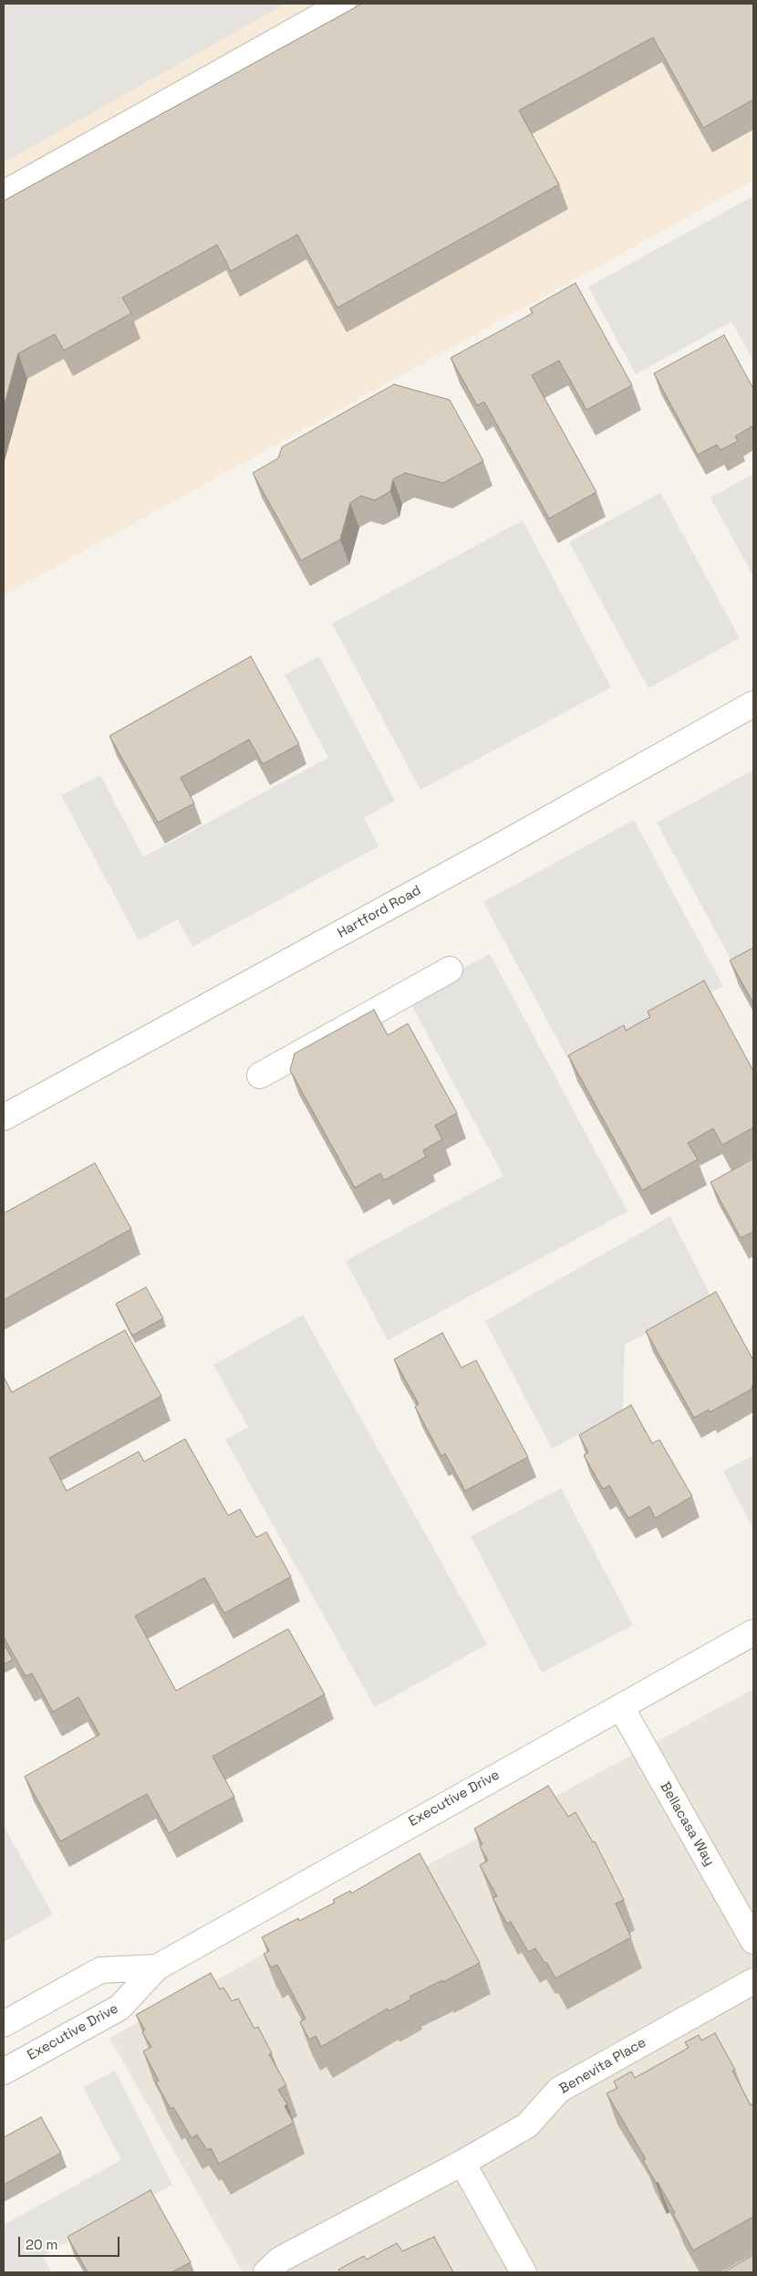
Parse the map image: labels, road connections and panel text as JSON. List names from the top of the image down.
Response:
{
  "streets": {
    "street": [
      "Hartford Road",
      "Executive Drive",
      "Bellacasa Way",
      "Benevita Place"
    ]
  },
  "crossings": [
    ["Executive Drive", "Bellacasa Way"]
  ],
  "scale_bar": "20 m"
}
